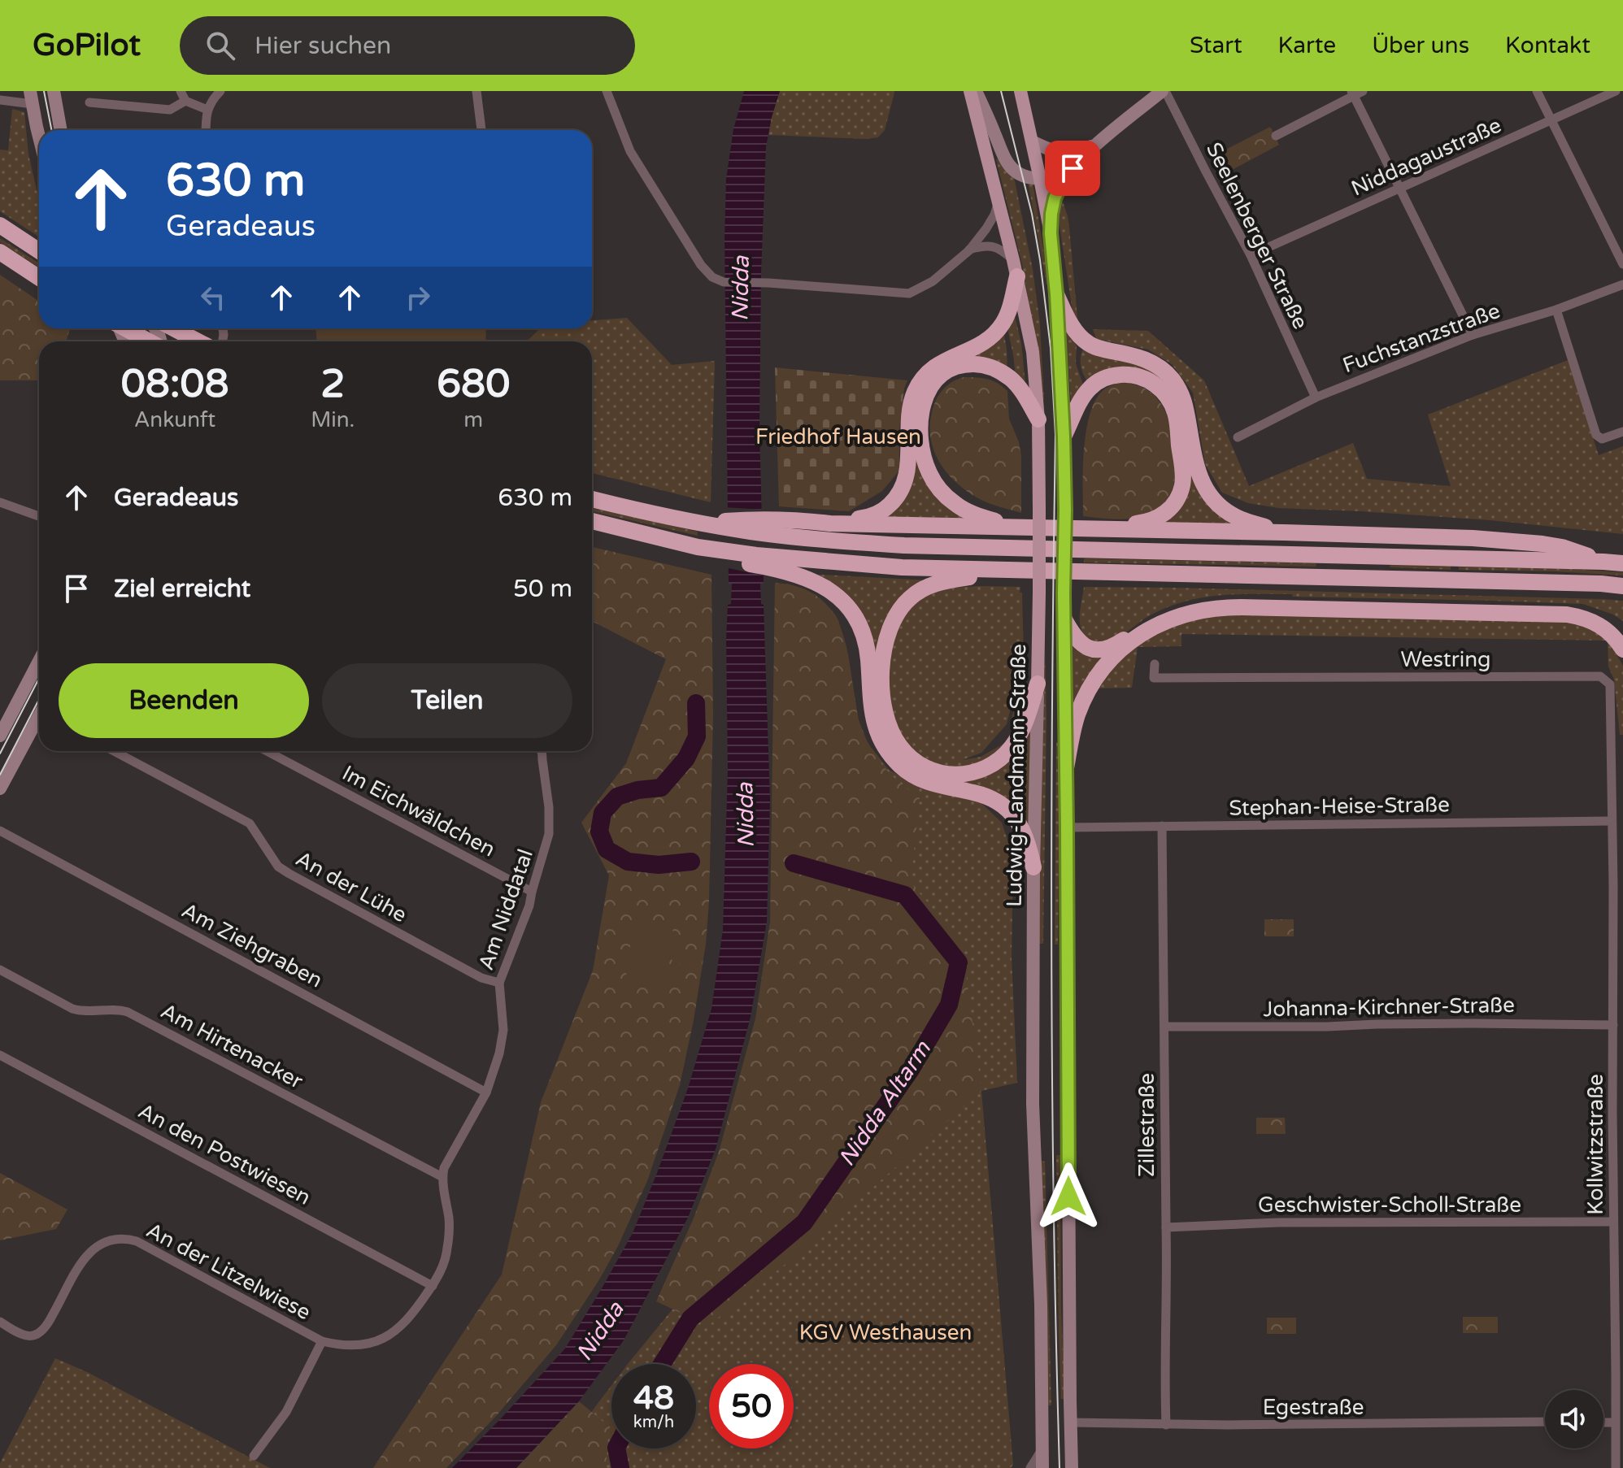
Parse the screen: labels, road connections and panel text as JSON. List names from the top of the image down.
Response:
{
  "streets": {
    "main road": ["Ludwig-Landmann-Straße"],
    "street": [
      "Niddagaustraße",
      "Seelenberger Straße",
      "Fuchstanzstraße",
      "Westring",
      "Stephan-Heise-Straße",
      "Im Eichwäldchen",
      "An der Lühe",
      "Am Niddatal",
      "Am Ziehgraben",
      "Johanna-Kirchner-Straße",
      "Am Hirtenacker",
      "Zillestraße",
      "Kollwitzstraße",
      "An den Postwiesen",
      "Geschwister-Scholl-Straße",
      "An der Litzelwiese",
      "Egestraße"
    ]
  },
  "crossings": [
    ["Niddagaustraße", "Seelenberger Straße"],
    ["Seelenberger Straße", "Fuchstanzstraße"],
    ["Westring", "Stephan-Heise-Straße"],
    ["Westring", "Kollwitzstraße"],
    ["Stephan-Heise-Straße", "Zillestraße"],
    ["Stephan-Heise-Straße", "Kollwitzstraße"],
    ["Im Eichwäldchen", "Am Niddatal"],
    ["An der Lühe", "Am Niddatal"],
    ["Am Niddatal", "Am Ziehgraben"],
    ["Am Niddatal", "Am Hirtenacker"],
    ["Johanna-Kirchner-Straße", "Zillestraße"],
    ["Johanna-Kirchner-Straße", "Kollwitzstraße"],
    ["Zillestraße", "Geschwister-Scholl-Straße"],
    ["Zillestraße", "Egestraße"],
    ["Kollwitzstraße", "Geschwister-Scholl-Straße"]
  ],
  "water": ["Nidda", "Nidda Altarm"],
  "parks": ["Friedhof Hausen", "KGV Westhausen"],
  "page": {
    "header": "GoPilot",
    "search": "Hier suchen",
    "nav": [
      "Start",
      "Karte",
      "Über uns",
      "Kontakt"
    ],
    "turn": ["630 m", "Geradeaus"],
    "eta": [
      "08:08",
      "Ankunft",
      "2",
      "Min.",
      "680",
      "m"
    ],
    "list": [
      {
        "name": "Geradeaus",
        "value": "630 m"
      },
      {
        "name": "Ziel erreicht",
        "value": "50 m"
      }
    ],
    "buttons": ["Beenden", "Teilen"],
    "speed": "48 km/h",
    "limit": "50"
  }
}
